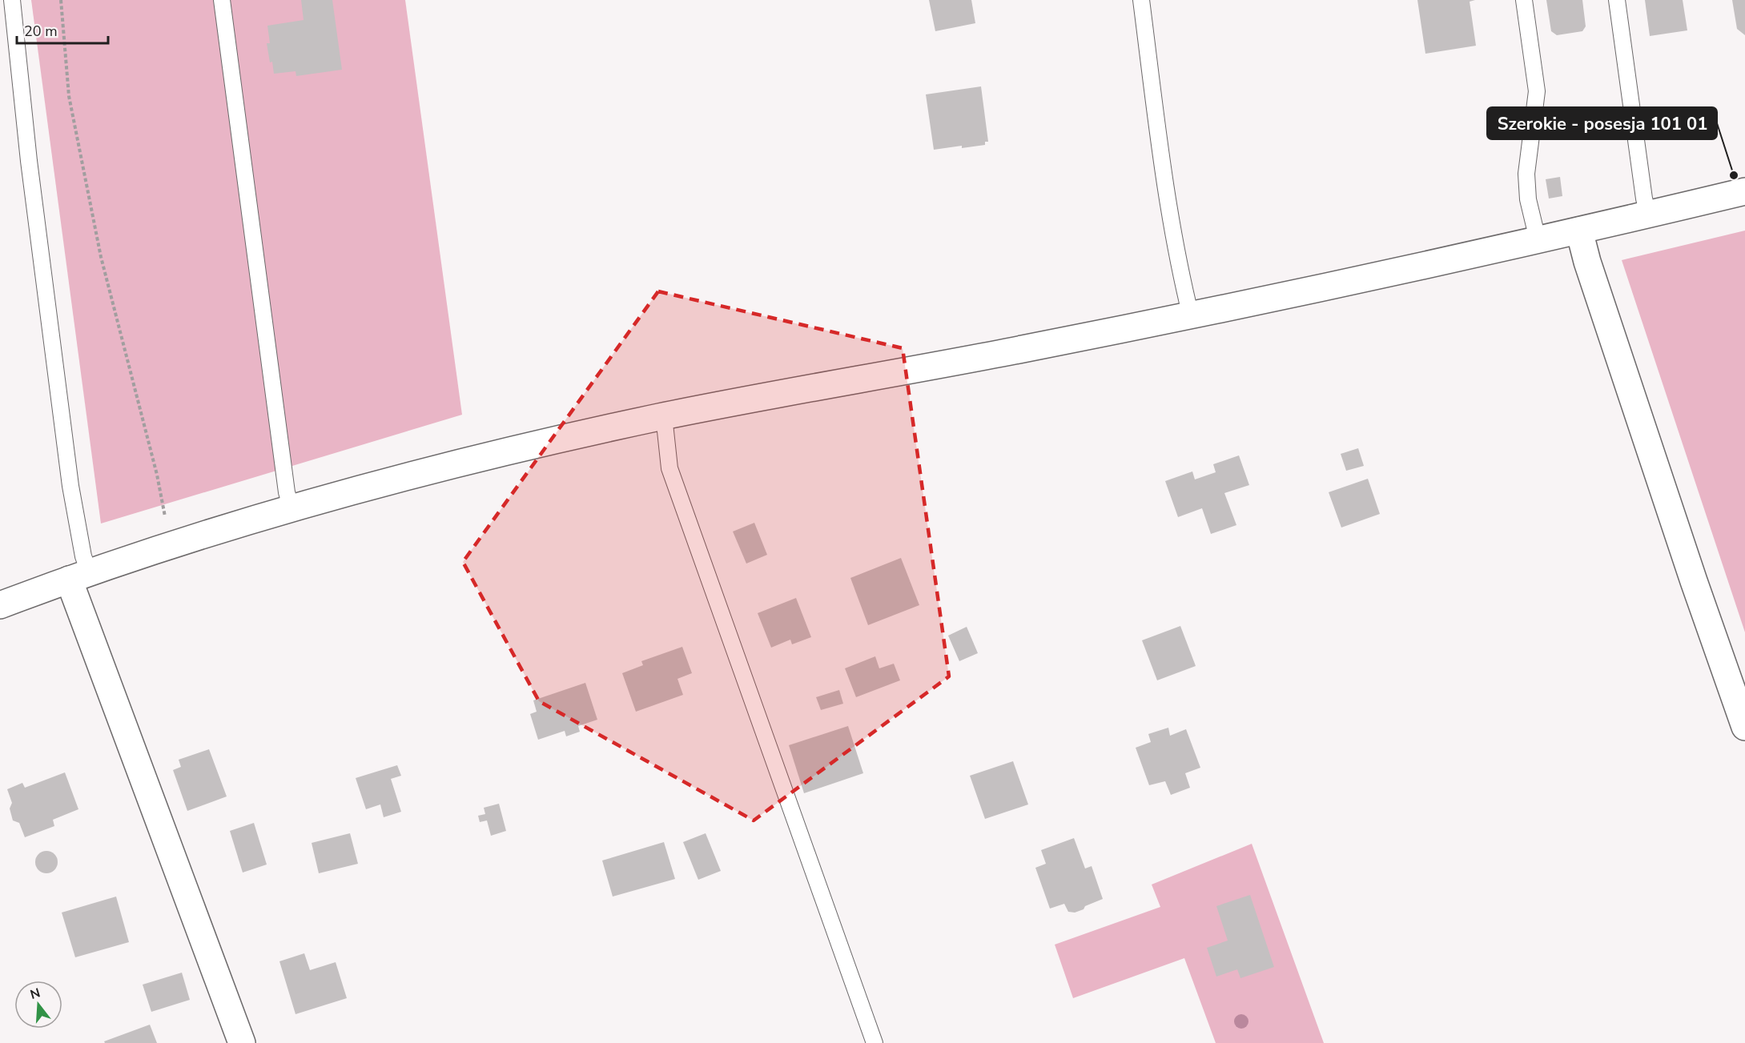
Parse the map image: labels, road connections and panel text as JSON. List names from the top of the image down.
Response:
{
  "places": ["Szerokie - posesja 101 01"],
  "scale_bar": "20 m",
  "north": "top"
}
